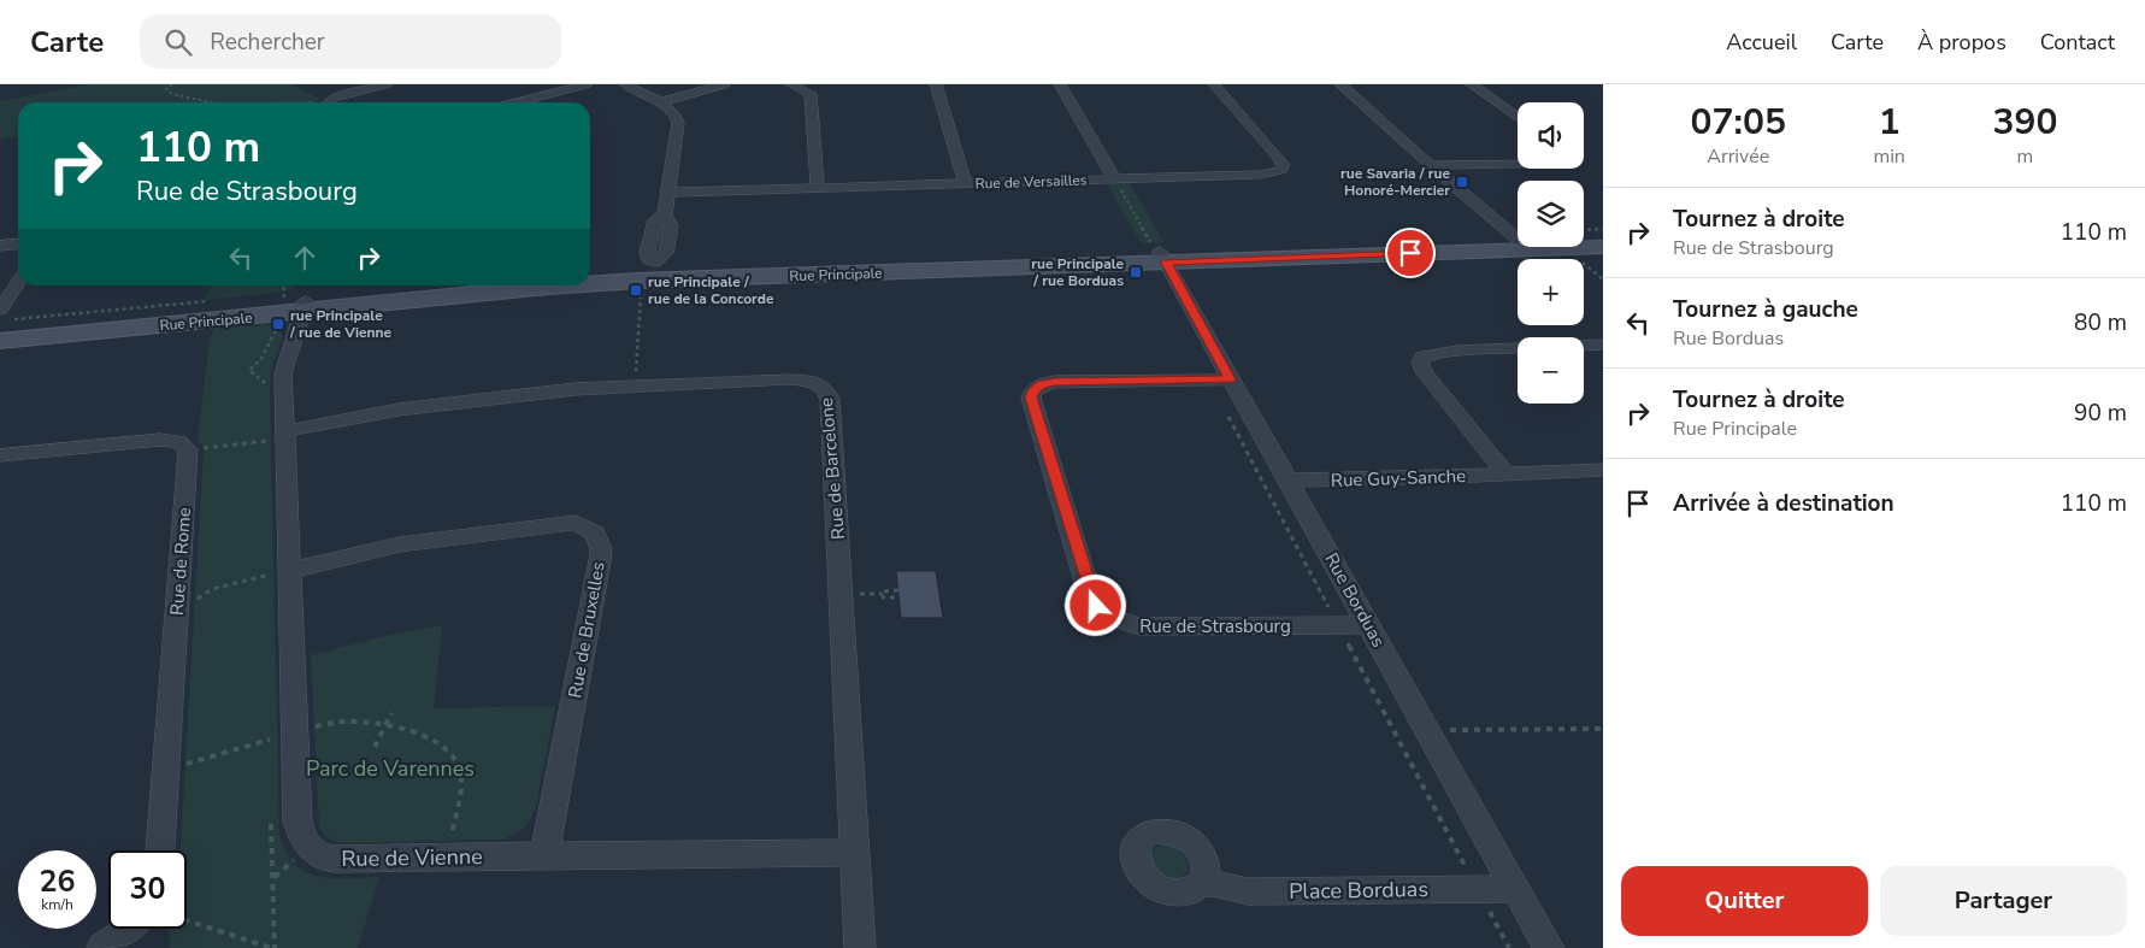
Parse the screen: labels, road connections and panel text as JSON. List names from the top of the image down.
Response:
{
  "streets": {
    "street": [
      "Rue de Versailles",
      "Rue Principale",
      "Rue de Barcelone",
      "Rue Guy-Sanche",
      "Rue de Rome",
      "Rue Borduas",
      "Rue de Strasbourg",
      "Rue de Bruxelles",
      "Rue de Vienne",
      "Place Borduas"
    ]
  },
  "crossings": [
    ["Rue Principale", "Rue Borduas"],
    ["Rue Principale", "Rue de Vienne"],
    ["Rue de Barcelone", "Rue de Vienne"],
    ["Rue Guy-Sanche", "Rue Borduas"],
    ["Rue Borduas", "Rue de Strasbourg"],
    ["Rue Borduas", "Place Borduas"],
    ["Rue de Bruxelles", "Rue de Vienne"]
  ],
  "parks": ["Parc de Varennes"],
  "places": {
    "transit": [
      "rue Savaria / rue Honoré-Mercier",
      "rue Principale / rue Borduas",
      "rue Principale / rue de la Concorde",
      "rue Principale / rue de Vienne"
    ]
  },
  "page": {
    "header": "Carte",
    "search": "Rechercher",
    "nav": [
      "Accueil",
      "Carte",
      "À propos",
      "Contact"
    ],
    "eta": [
      "07:05",
      "Arrivée",
      "1",
      "min",
      "390",
      "m"
    ],
    "map_buttons": ["+", "−"],
    "turn": ["110 m", "Rue de Strasbourg"],
    "list": [
      {
        "name": "Tournez à droite",
        "note": "Rue de Strasbourg",
        "value": "110 m"
      },
      {
        "name": "Tournez à gauche",
        "note": "Rue Borduas",
        "value": "80 m"
      },
      {
        "name": "Tournez à droite",
        "note": "Rue Principale",
        "value": "90 m"
      },
      {
        "name": "Arrivée à destination",
        "value": "110 m"
      }
    ],
    "speed": "26 km/h",
    "limit": "30",
    "buttons": ["Quitter", "Partager"]
  }
}
